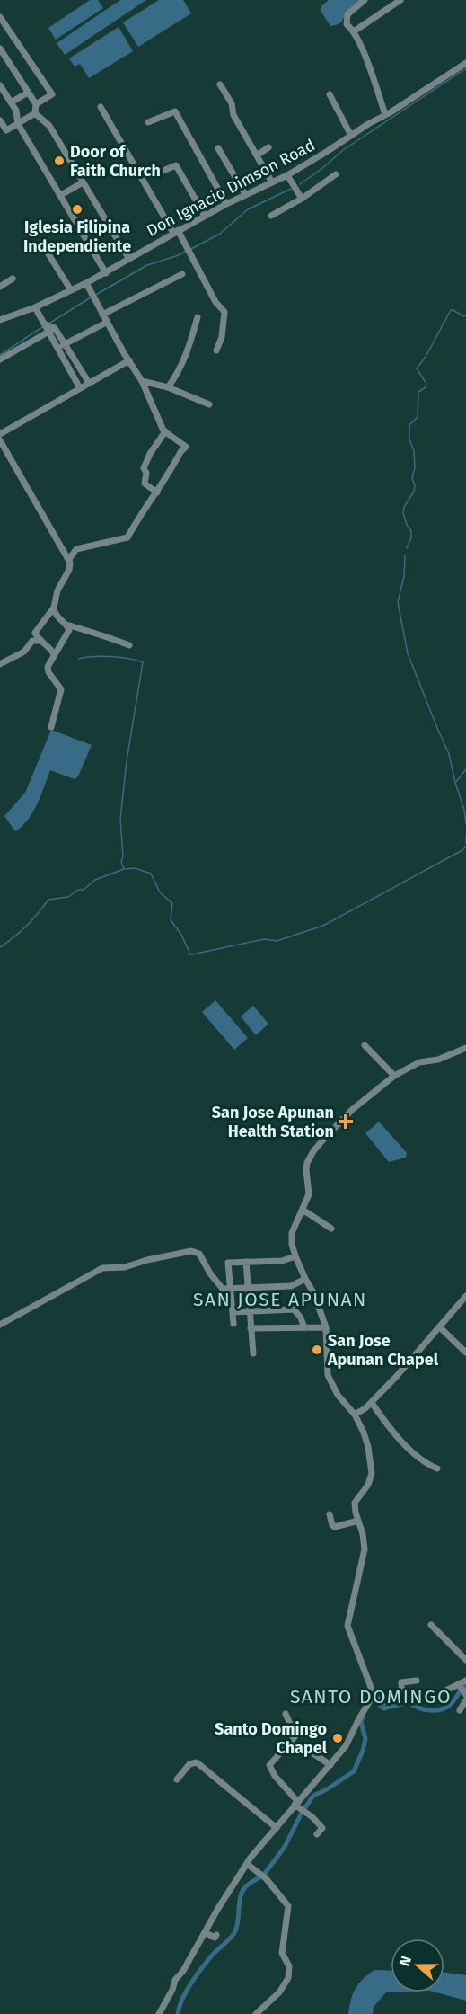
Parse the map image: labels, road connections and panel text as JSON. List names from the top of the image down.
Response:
{
  "streets": {
    "street": ["Don Ignacio Dimson Road"]
  },
  "districts": ["SAN JOSE APUNAN", "SANTO DOMINGO"],
  "places": {
    "other": [
      "Door of Faith Church",
      "Iglesia Filipina Independiente",
      "San Jose Apunan Chapel",
      "Santo Domingo Chapel"
    ],
    "health": ["San Jose Apunan Health Station"]
  },
  "north": "left"
}
